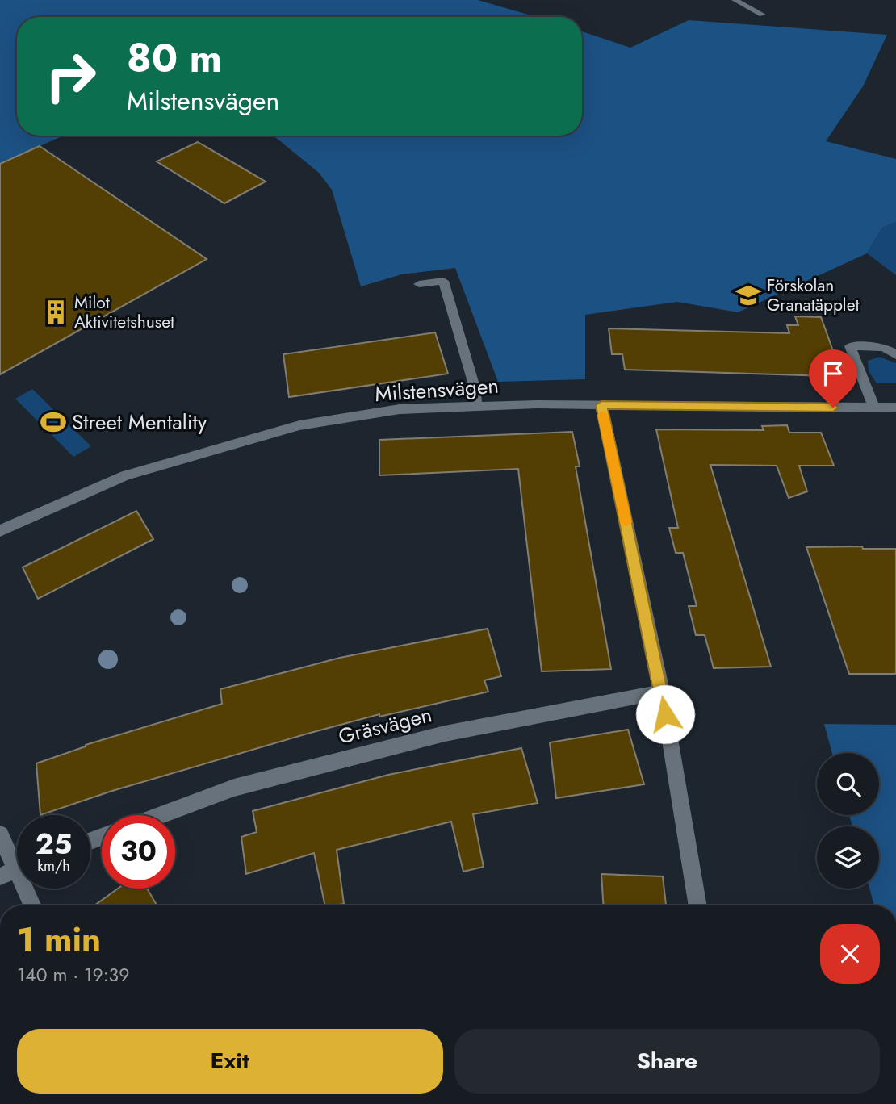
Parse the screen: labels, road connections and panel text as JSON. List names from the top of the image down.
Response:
{
  "streets": {
    "street": ["Milstensvägen", "Gräsvägen"]
  },
  "places": {
    "school or university": ["Förskolan Granatäpplet"],
    "building": ["Milot Aktivitetshuset"],
    "sports": ["Street Mentality"]
  },
  "page": {
    "turn": ["80 m", "Milstensvägen"],
    "speed": "25 km/h",
    "limit": "30",
    "heading": ["1 min", "140 m · 19:39"],
    "buttons": ["Exit", "Share"]
  }
}
